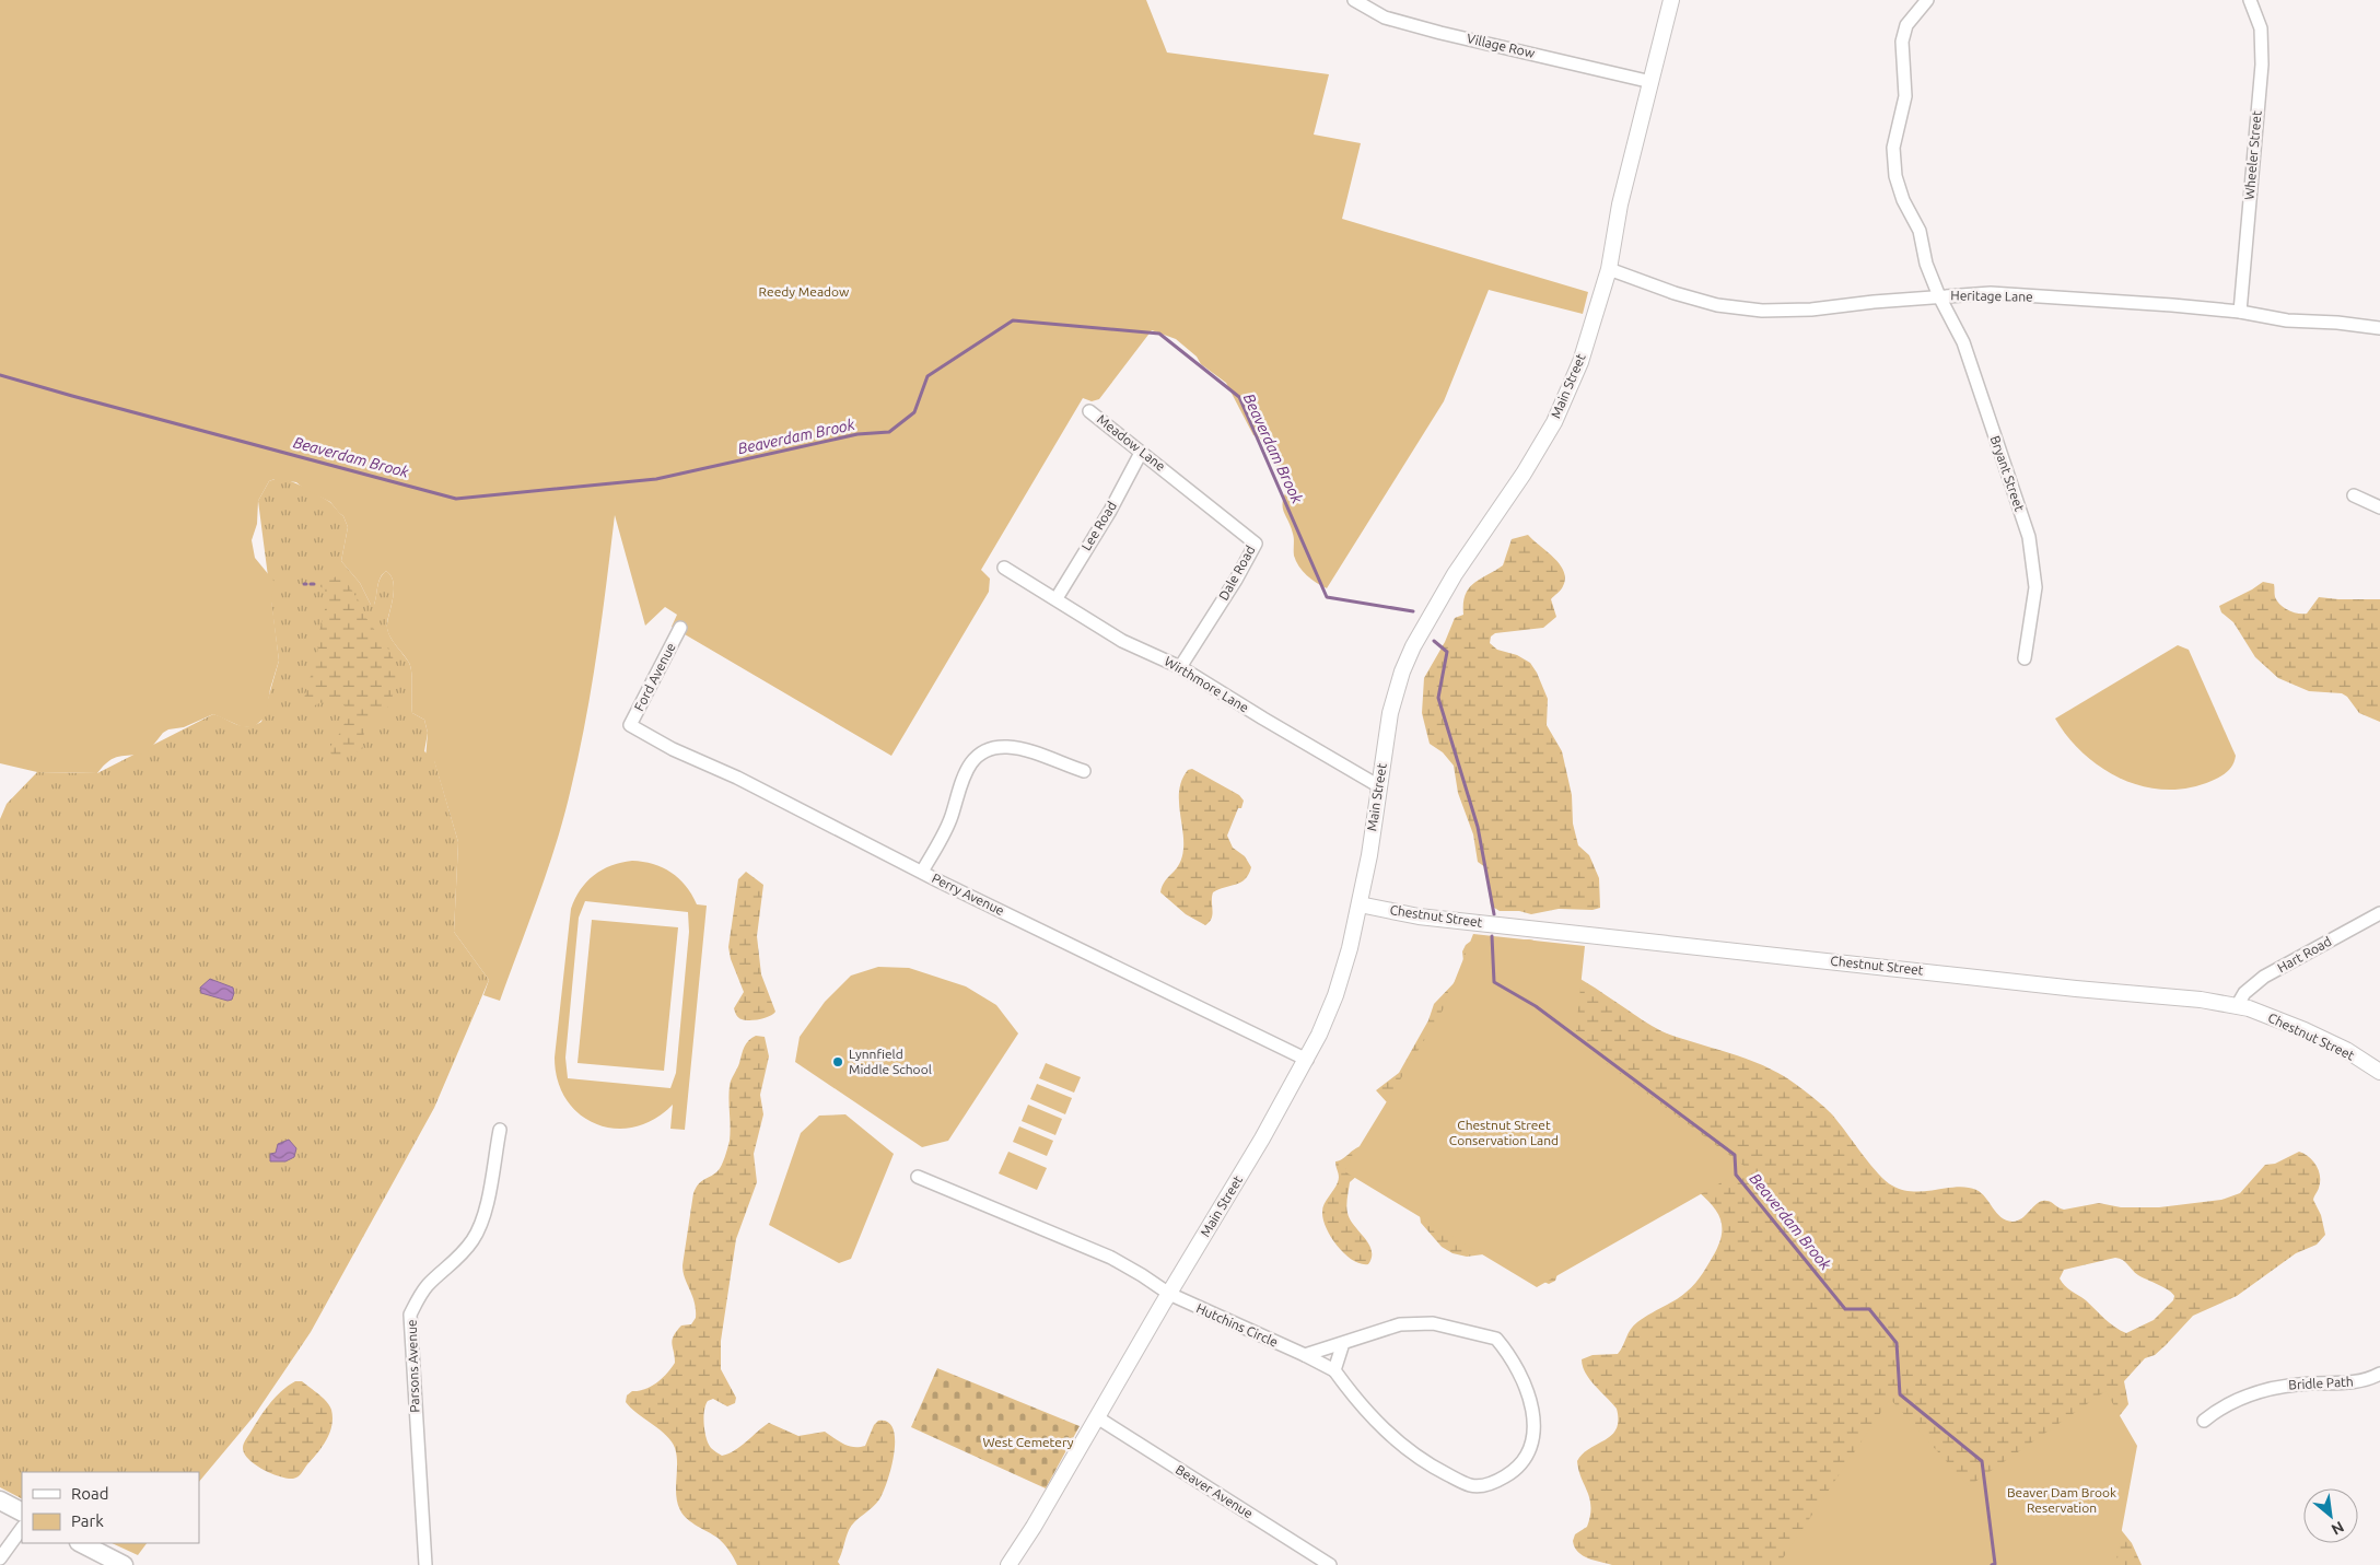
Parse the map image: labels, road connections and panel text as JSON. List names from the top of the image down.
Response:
{
  "streets": {
    "street": [
      "Village Row",
      "Wheeler Street",
      "Heritage Lane",
      "Main Street",
      "Meadow Lane",
      "Bryant Street",
      "Lee Road",
      "Dale Road",
      "Ford Avenue",
      "Wirthmore Lane",
      "Perry Avenue",
      "Chestnut Street",
      "Hart Road",
      "Hutchins Circle",
      "Parsons Avenue",
      "Bridle Path",
      "Beaver Avenue"
    ]
  },
  "crossings": [
    ["Village Row", "Main Street"],
    ["Wheeler Street", "Heritage Lane"],
    ["Heritage Lane", "Main Street"],
    ["Heritage Lane", "Bryant Street"],
    ["Main Street", "Wirthmore Lane"],
    ["Main Street", "Perry Avenue"],
    ["Main Street", "Chestnut Street"],
    ["Main Street", "Hutchins Circle"],
    ["Main Street", "Beaver Avenue"],
    ["Meadow Lane", "Lee Road"],
    ["Meadow Lane", "Dale Road"],
    ["Lee Road", "Wirthmore Lane"],
    ["Dale Road", "Wirthmore Lane"],
    ["Ford Avenue", "Perry Avenue"],
    ["Chestnut Street", "Hart Road"]
  ],
  "water": ["Beaverdam Brook"],
  "parks": [
    "Reedy Meadow",
    "Chestnut Street Conservation Land",
    "West Cemetery",
    "Beaver Dam Brook Reservation"
  ],
  "places": ["Lynnfield Middle School"],
  "legend": ["Road", "Park"],
  "north": "bottom right"
}
